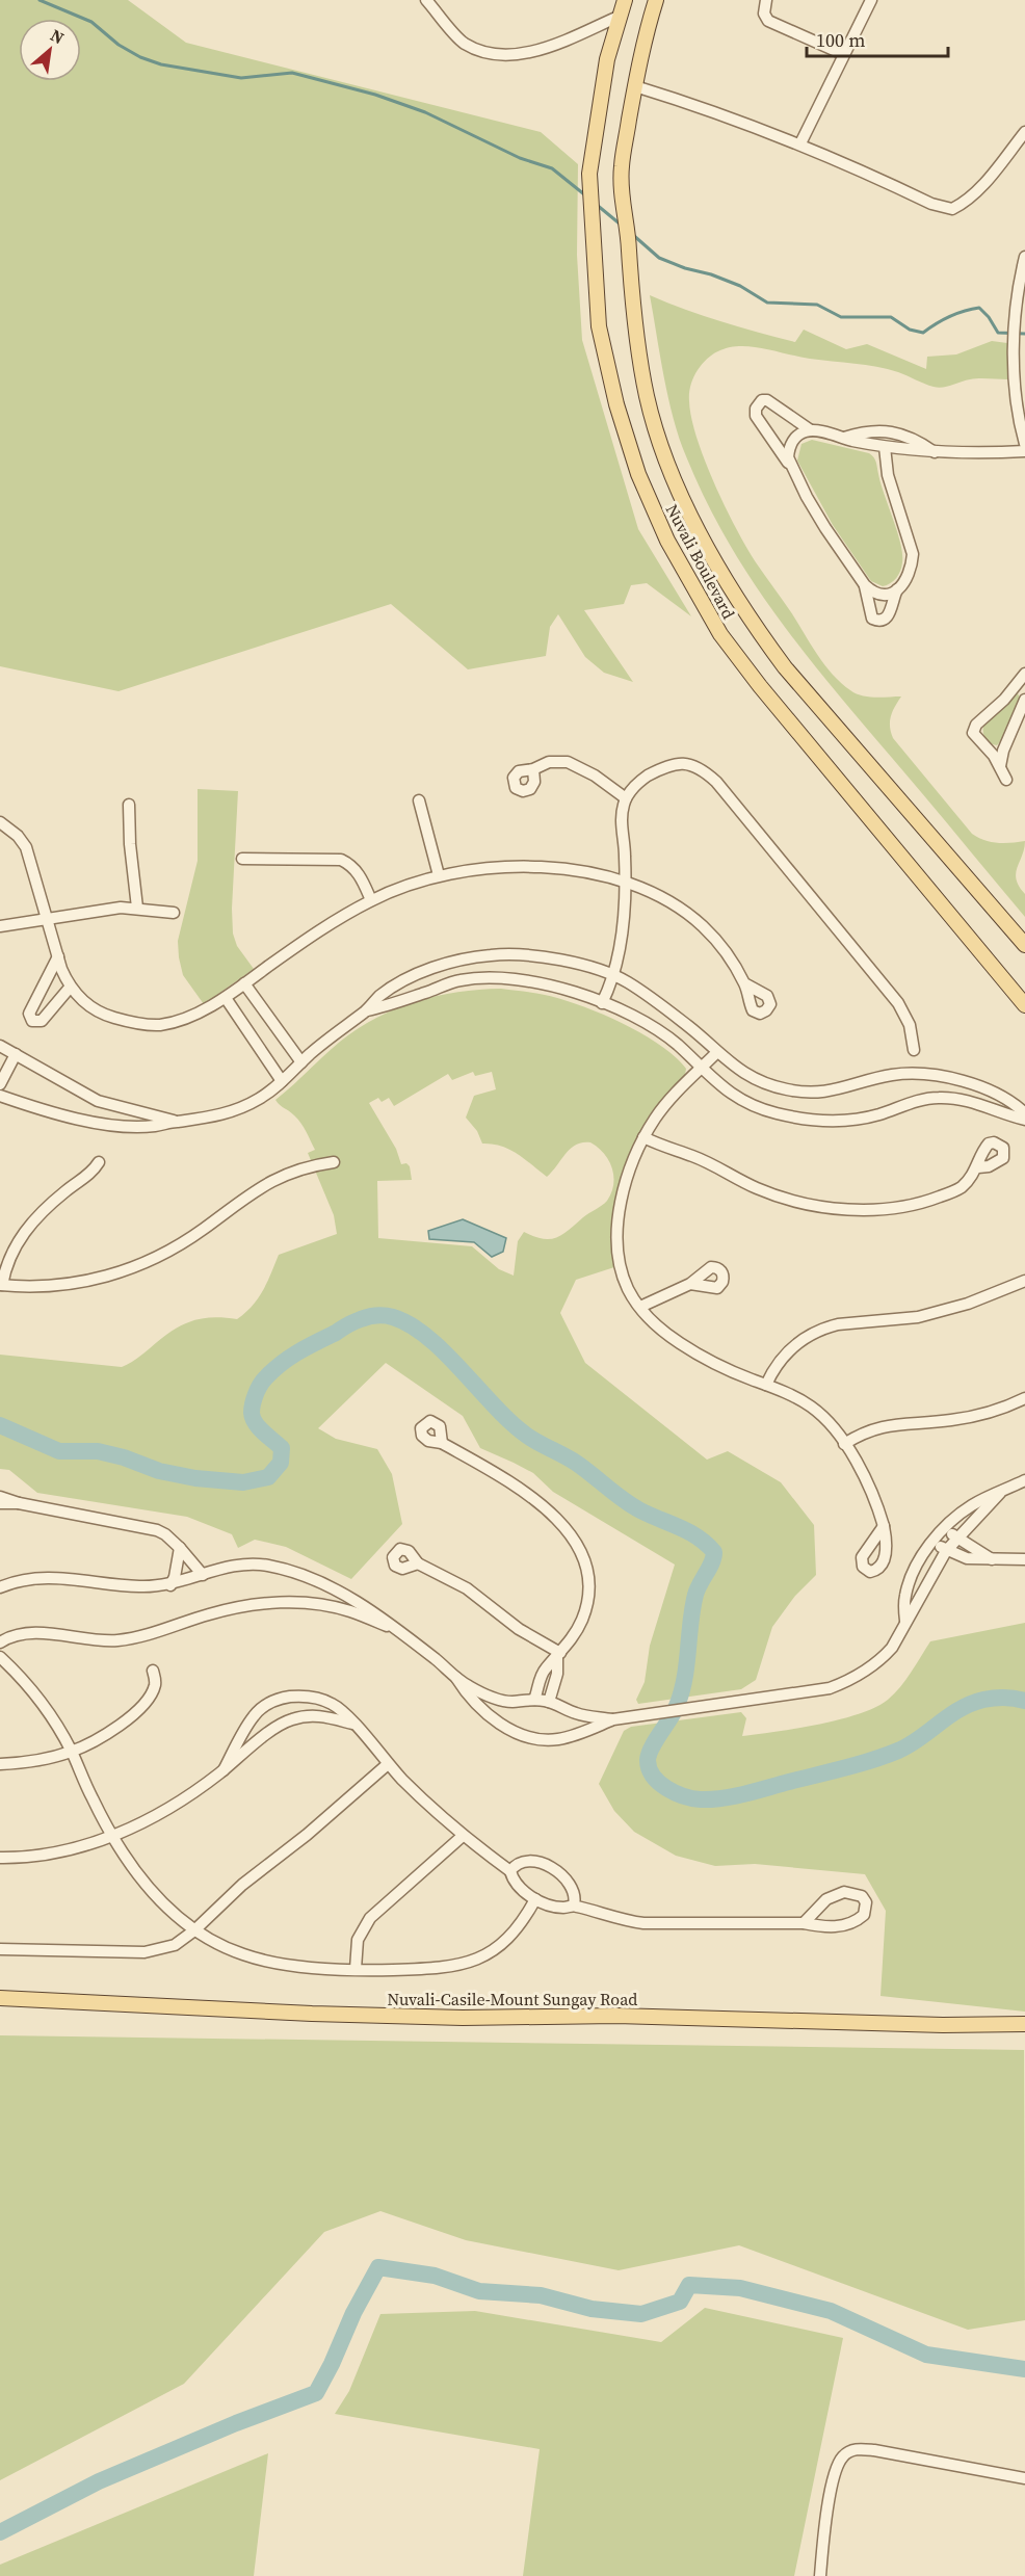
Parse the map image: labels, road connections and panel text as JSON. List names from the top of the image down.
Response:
{
  "streets": {
    "main road": ["Nuvali Boulevard", "Nuvali-Casile-Mount Sungay Road"]
  },
  "scale_bar": "100 m",
  "north": "top right"
}
